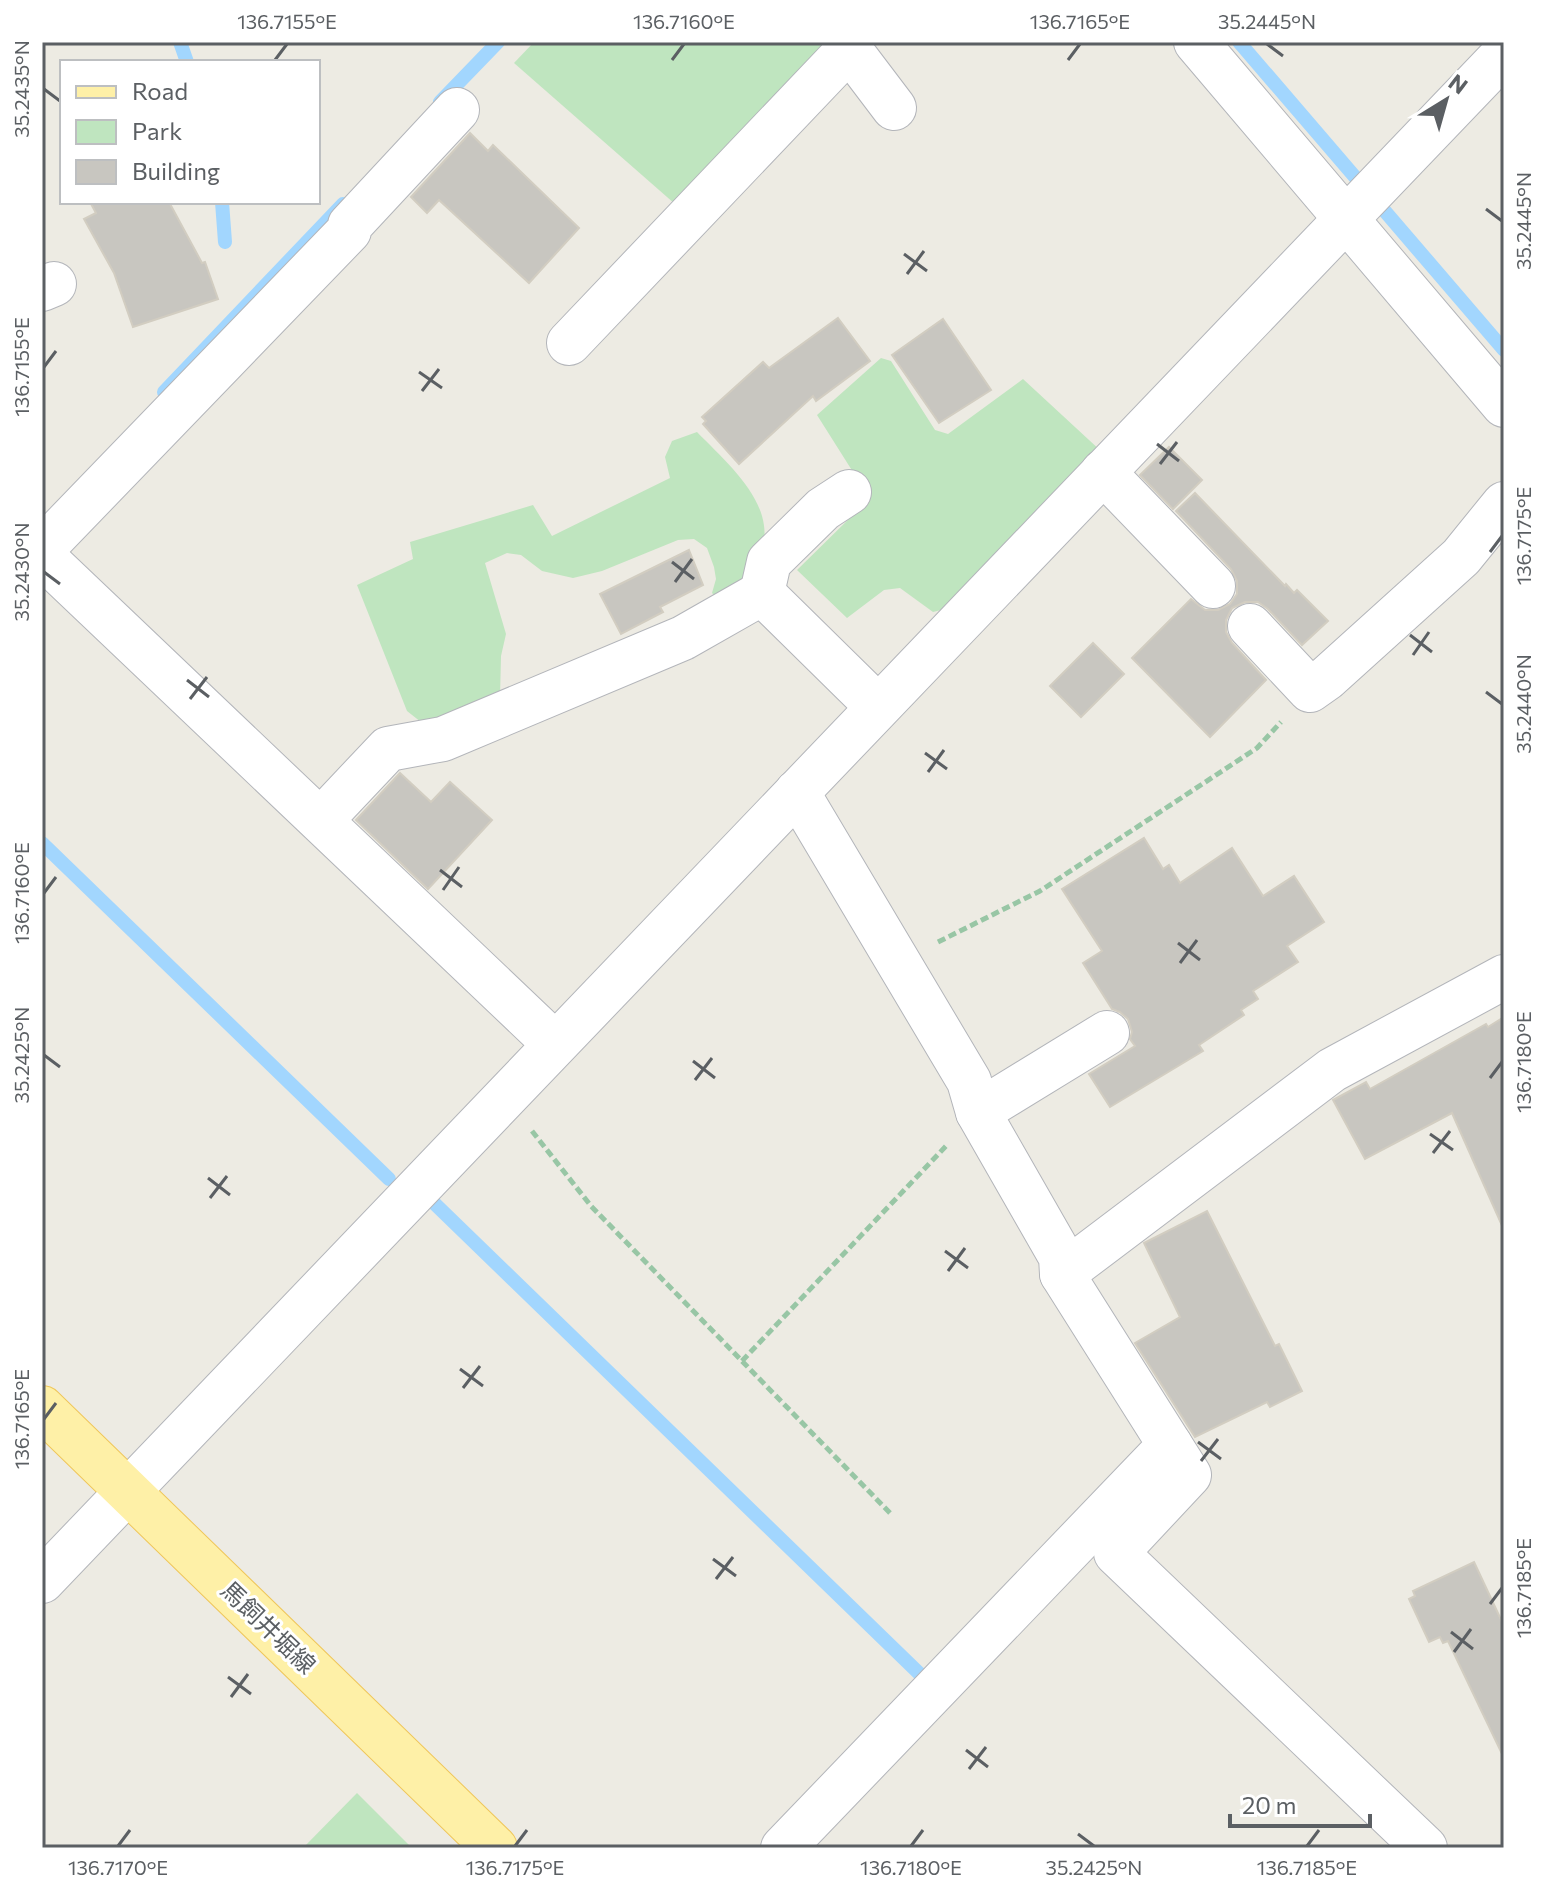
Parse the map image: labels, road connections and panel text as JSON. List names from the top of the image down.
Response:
{
  "streets": {
    "main road": ["馬飼井堀線"]
  },
  "legend": ["Road", "Park", "Building"],
  "scale_bar": "20 m",
  "north": "top right",
  "coordinates": [
    "136.7155°E",
    "136.7160°E",
    "136.7165°E",
    "35.2445°N",
    "35.2435°N",
    "136.7175°E",
    "35.2430°N",
    "35.2440°N",
    "35.2425°N",
    "136.7180°E",
    "136.7185°E",
    "136.7170°E"
  ]
}
